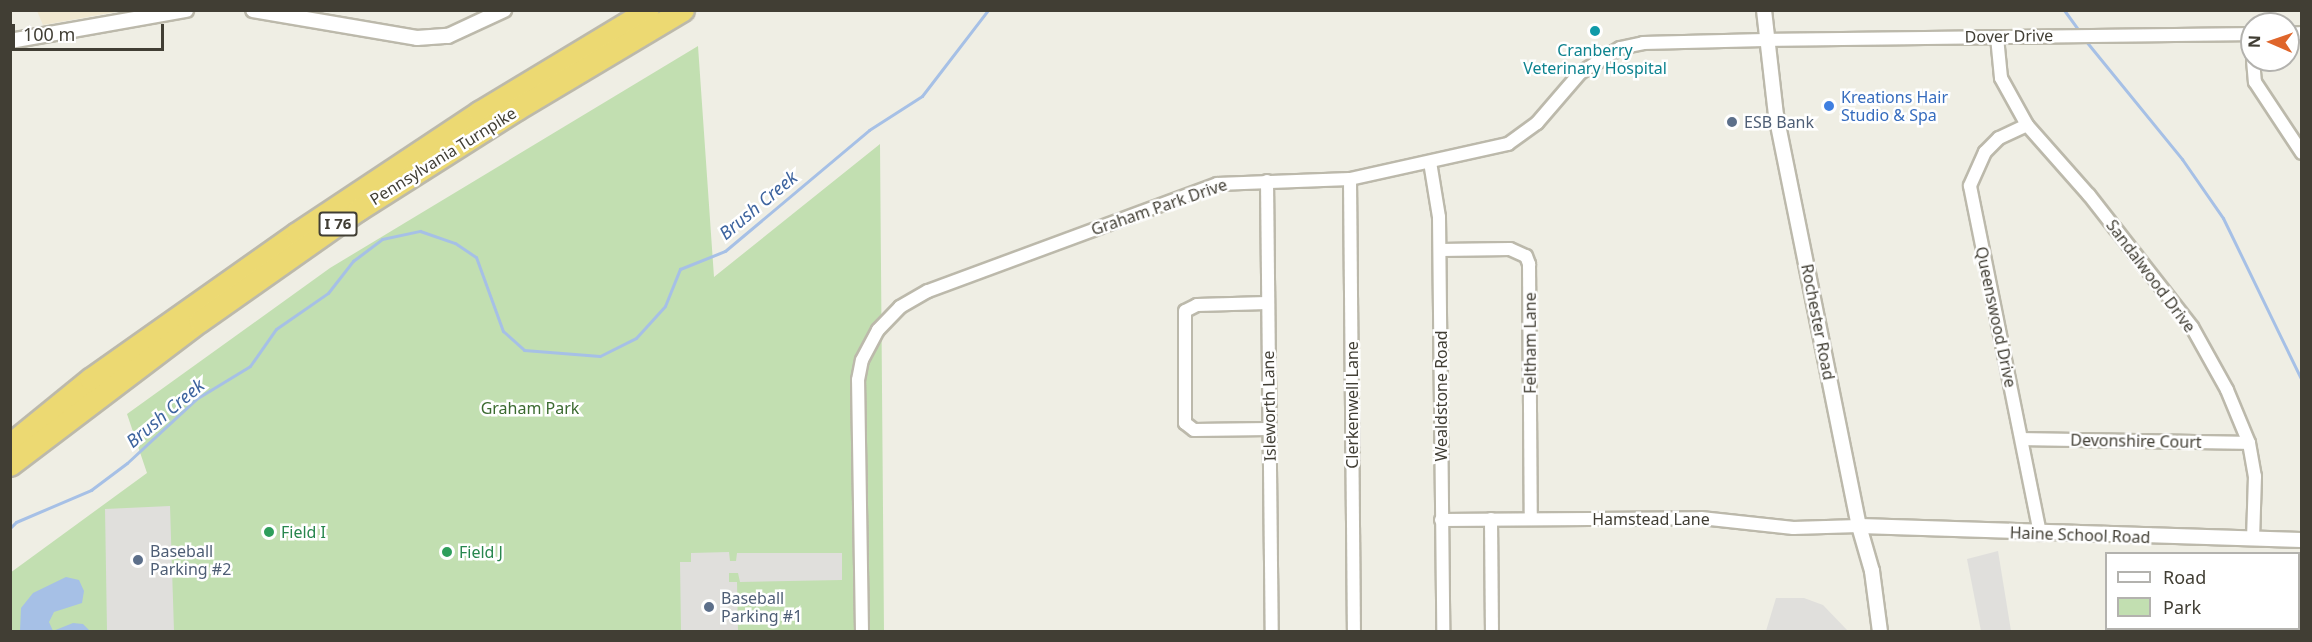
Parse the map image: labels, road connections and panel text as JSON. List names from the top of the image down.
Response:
{
  "streets": {
    "highway": ["Pennsylvania Turnpike", "I 76"],
    "street": [
      "Dover Drive",
      "Graham Park Drive",
      "Sandalwood Drive",
      "Queenswood Drive",
      "Rochester Road",
      "Feltham Lane",
      "Wealdstone Road",
      "Clerkenwell Lane",
      "Isleworth Lane",
      "Devonshire Court",
      "Hamstead Lane",
      "Haine School Road"
    ]
  },
  "crossings": [
    ["Dover Drive", "Graham Park Drive"],
    ["Dover Drive", "Sandalwood Drive"],
    ["Dover Drive", "Rochester Road"],
    ["Graham Park Drive", "Rochester Road"],
    ["Graham Park Drive", "Wealdstone Road"],
    ["Graham Park Drive", "Clerkenwell Lane"],
    ["Graham Park Drive", "Isleworth Lane"],
    ["Sandalwood Drive", "Queenswood Drive"],
    ["Sandalwood Drive", "Devonshire Court"],
    ["Sandalwood Drive", "Haine School Road"],
    ["Queenswood Drive", "Devonshire Court"],
    ["Queenswood Drive", "Haine School Road"],
    ["Rochester Road", "Hamstead Lane"],
    ["Rochester Road", "Haine School Road"],
    ["Feltham Lane", "Wealdstone Road"],
    ["Feltham Lane", "Hamstead Lane"],
    ["Wealdstone Road", "Hamstead Lane"],
    ["Hamstead Lane", "Haine School Road"]
  ],
  "water": ["Brush Creek"],
  "parks": ["Graham Park"],
  "places": [
    "Cranberry Veterinary Hospital",
    "Kreations Hair Studio & Spa",
    "ESB Bank",
    "Field I",
    "Field J",
    "Baseball Parking #2",
    "Baseball Parking #1"
  ],
  "legend": ["Road", "Park"],
  "scale_bar": "100 m",
  "north": "left"
}
